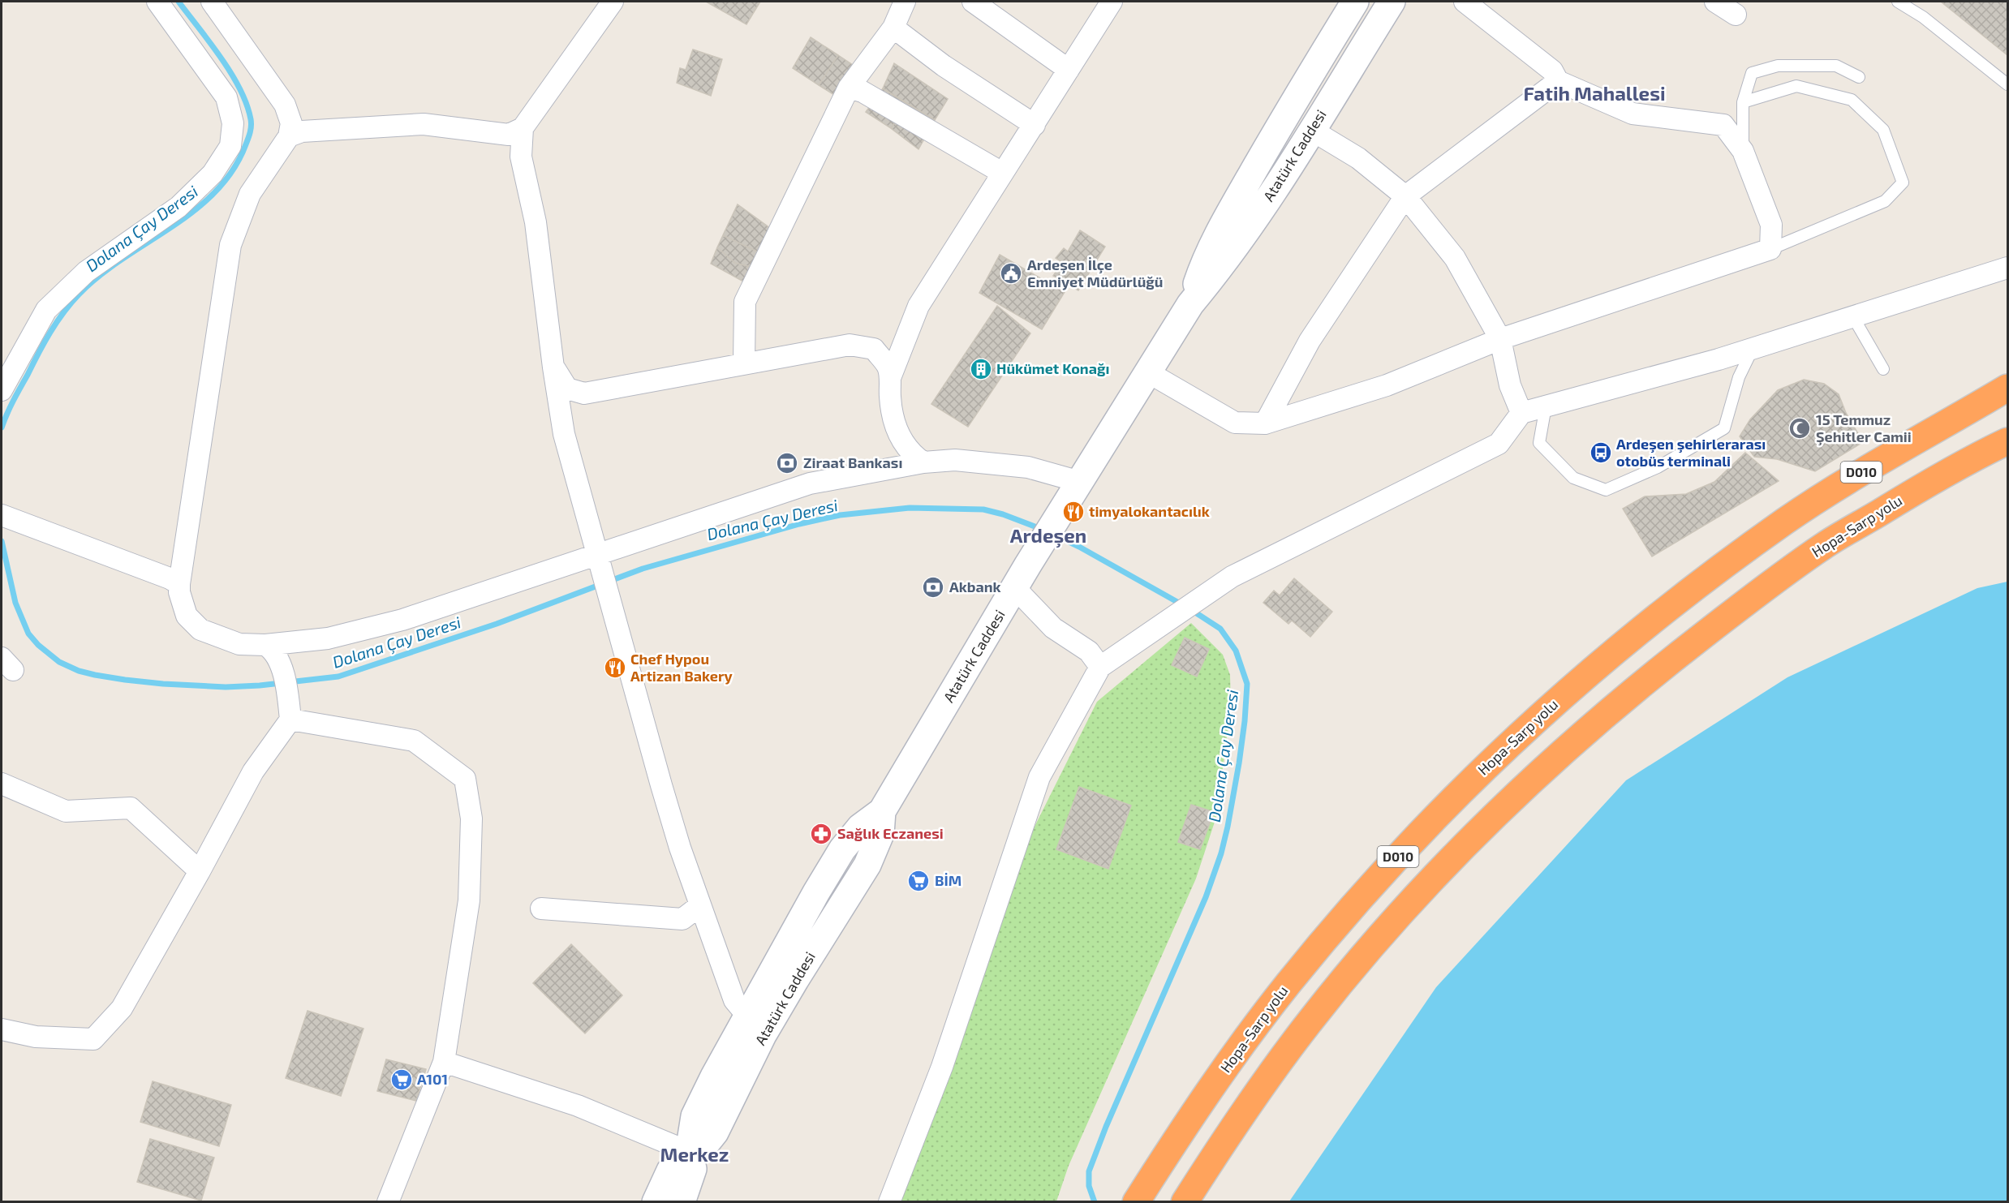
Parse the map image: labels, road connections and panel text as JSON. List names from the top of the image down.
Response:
{
  "streets": {
    "highway": ["D010", "Hopa-Sarp yolu"],
    "main road": ["Atatürk Caddesi"]
  },
  "districts": ["Fatih Mahallesi", "Ardeşen", "Merkez"],
  "water": ["Dolana Çay Deresi"],
  "places": {
    "public building": ["Ardeşen İlçe Emniyet Müdürlüğü"],
    "building": ["Hükümet Konağı"],
    "mosque": ["15 Temmuz Şehitler Camii"],
    "bus stop": ["Ardeşen şehirlerarası otobüs terminali"],
    "bank": ["Ziraat Bankası", "Akbank"],
    "restaurant": ["timyalokantacılık", "Chef Hypou Artizan Bakery"],
    "pharmacy": ["Sağlık Eczanesi"],
    "supermarket": ["BİM", "A101"]
  }
}
